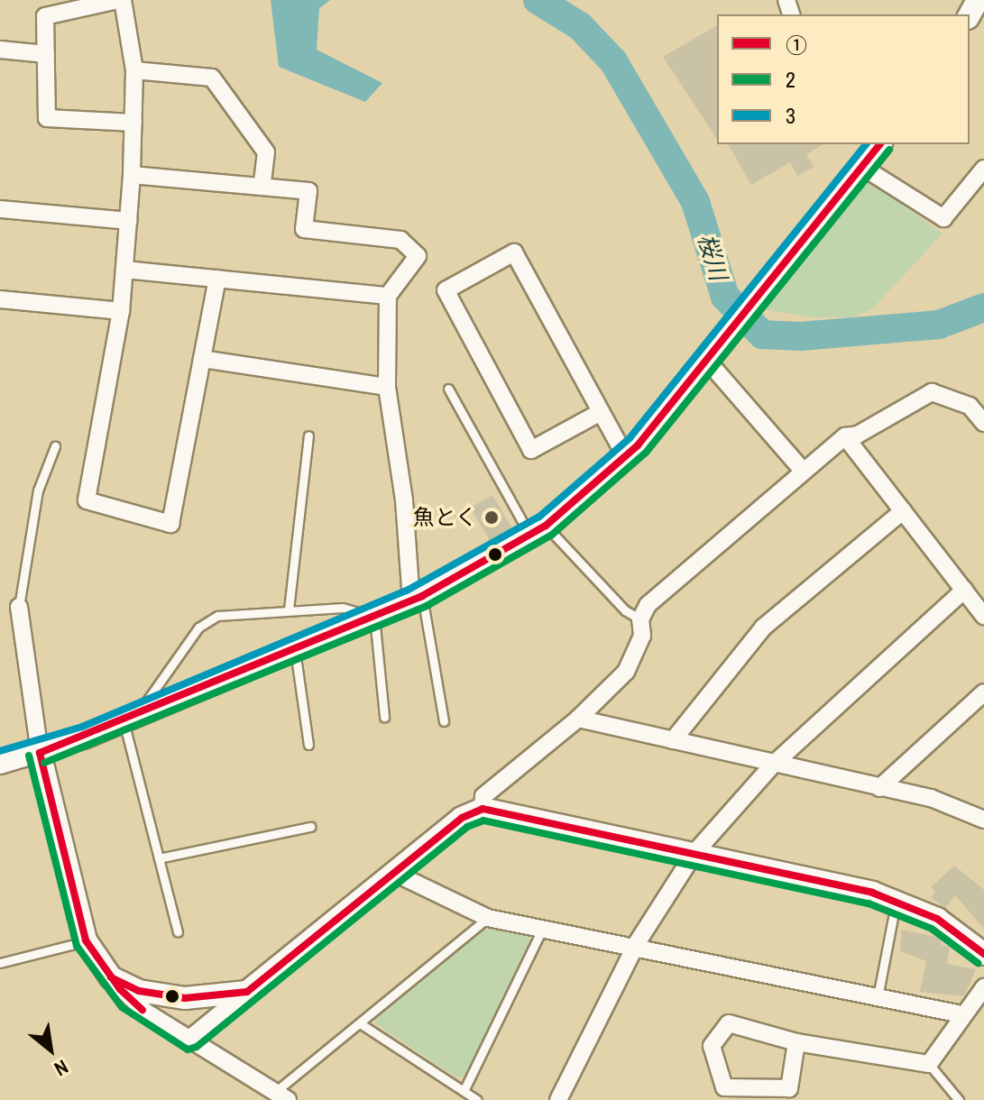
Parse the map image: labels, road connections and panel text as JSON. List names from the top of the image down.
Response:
{
  "water": ["桜川"],
  "places": ["魚とく"],
  "lines": ["transit line ①", "transit line 3", "transit line 2"],
  "legend": ["①", "2", "3"],
  "north": "bottom right"
}
